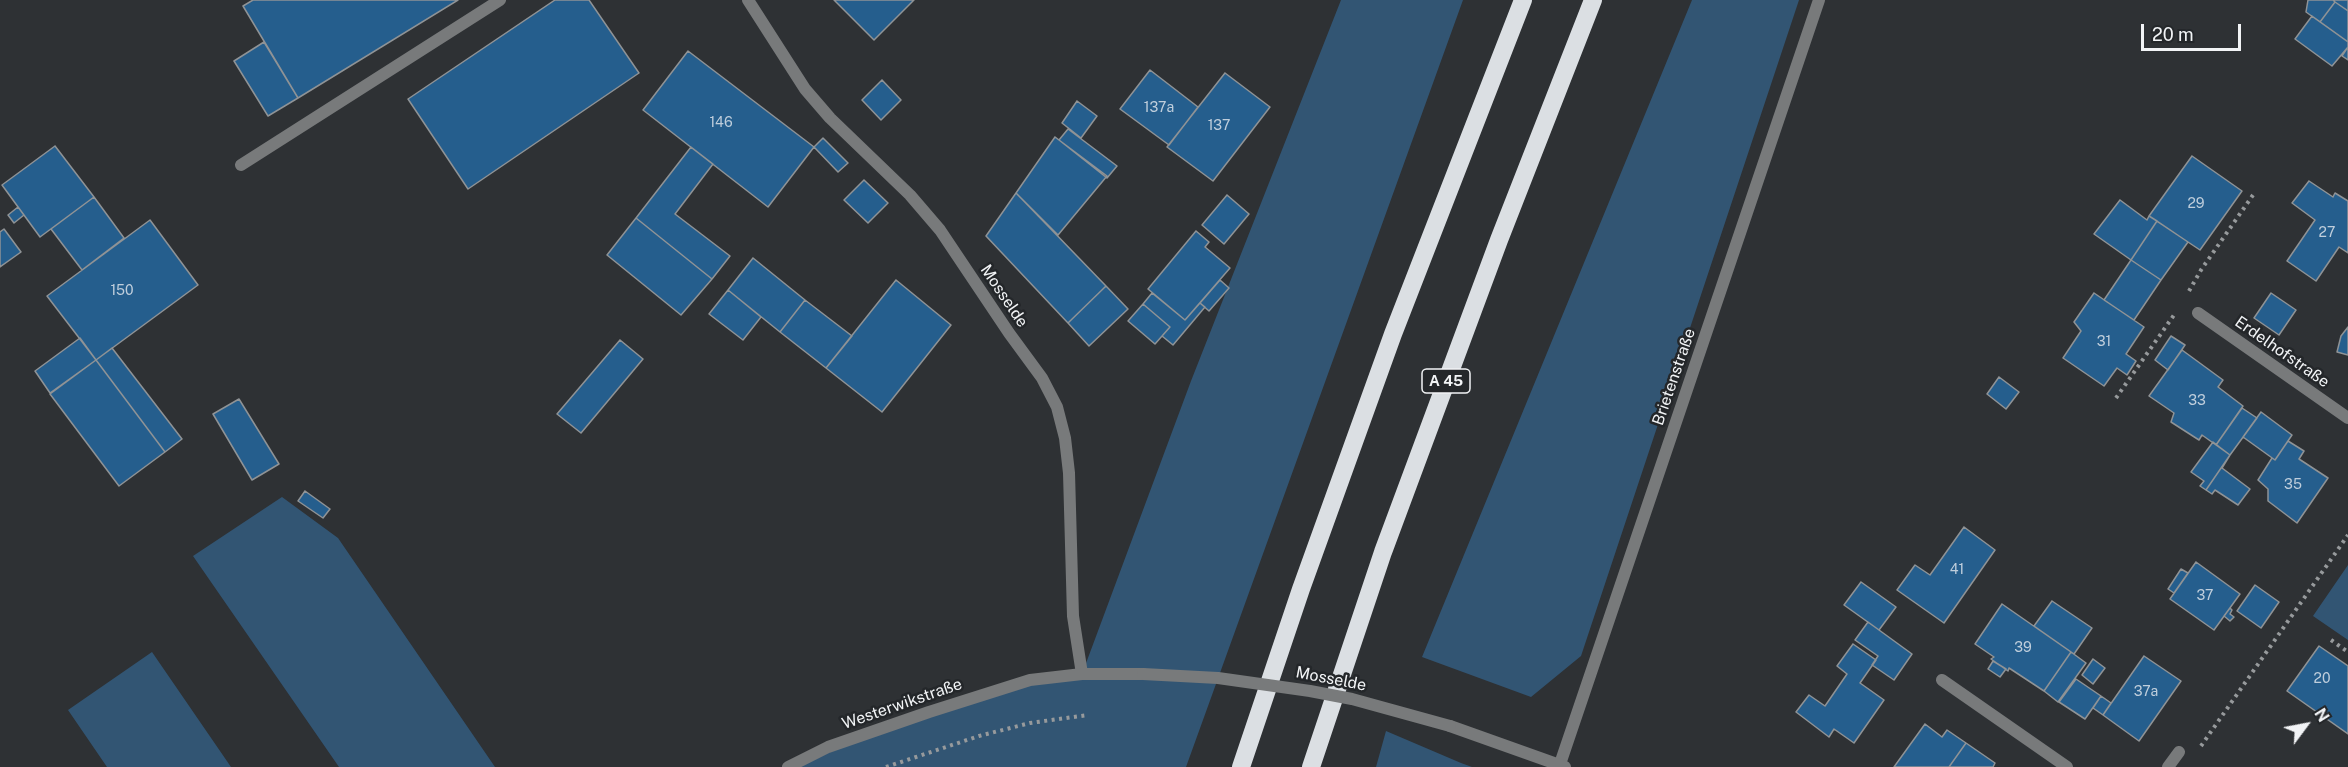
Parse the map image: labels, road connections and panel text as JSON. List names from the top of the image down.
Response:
{
  "streets": {
    "highway": ["A 45"],
    "street": [
      "Mosselde",
      "Erdelhofstraße",
      "Brietenstraße",
      "Westerwikstraße"
    ]
  },
  "crossings": [
    ["Mosselde", "Brietenstraße"],
    ["Mosselde", "Westerwikstraße"]
  ],
  "house_numbers": [
    "137a",
    "146",
    "137",
    "29",
    "27",
    "150",
    "31",
    "33",
    "35",
    "41",
    "37",
    "39",
    "20",
    "37a"
  ],
  "scale_bar": "20 m",
  "north": "top right"
}
